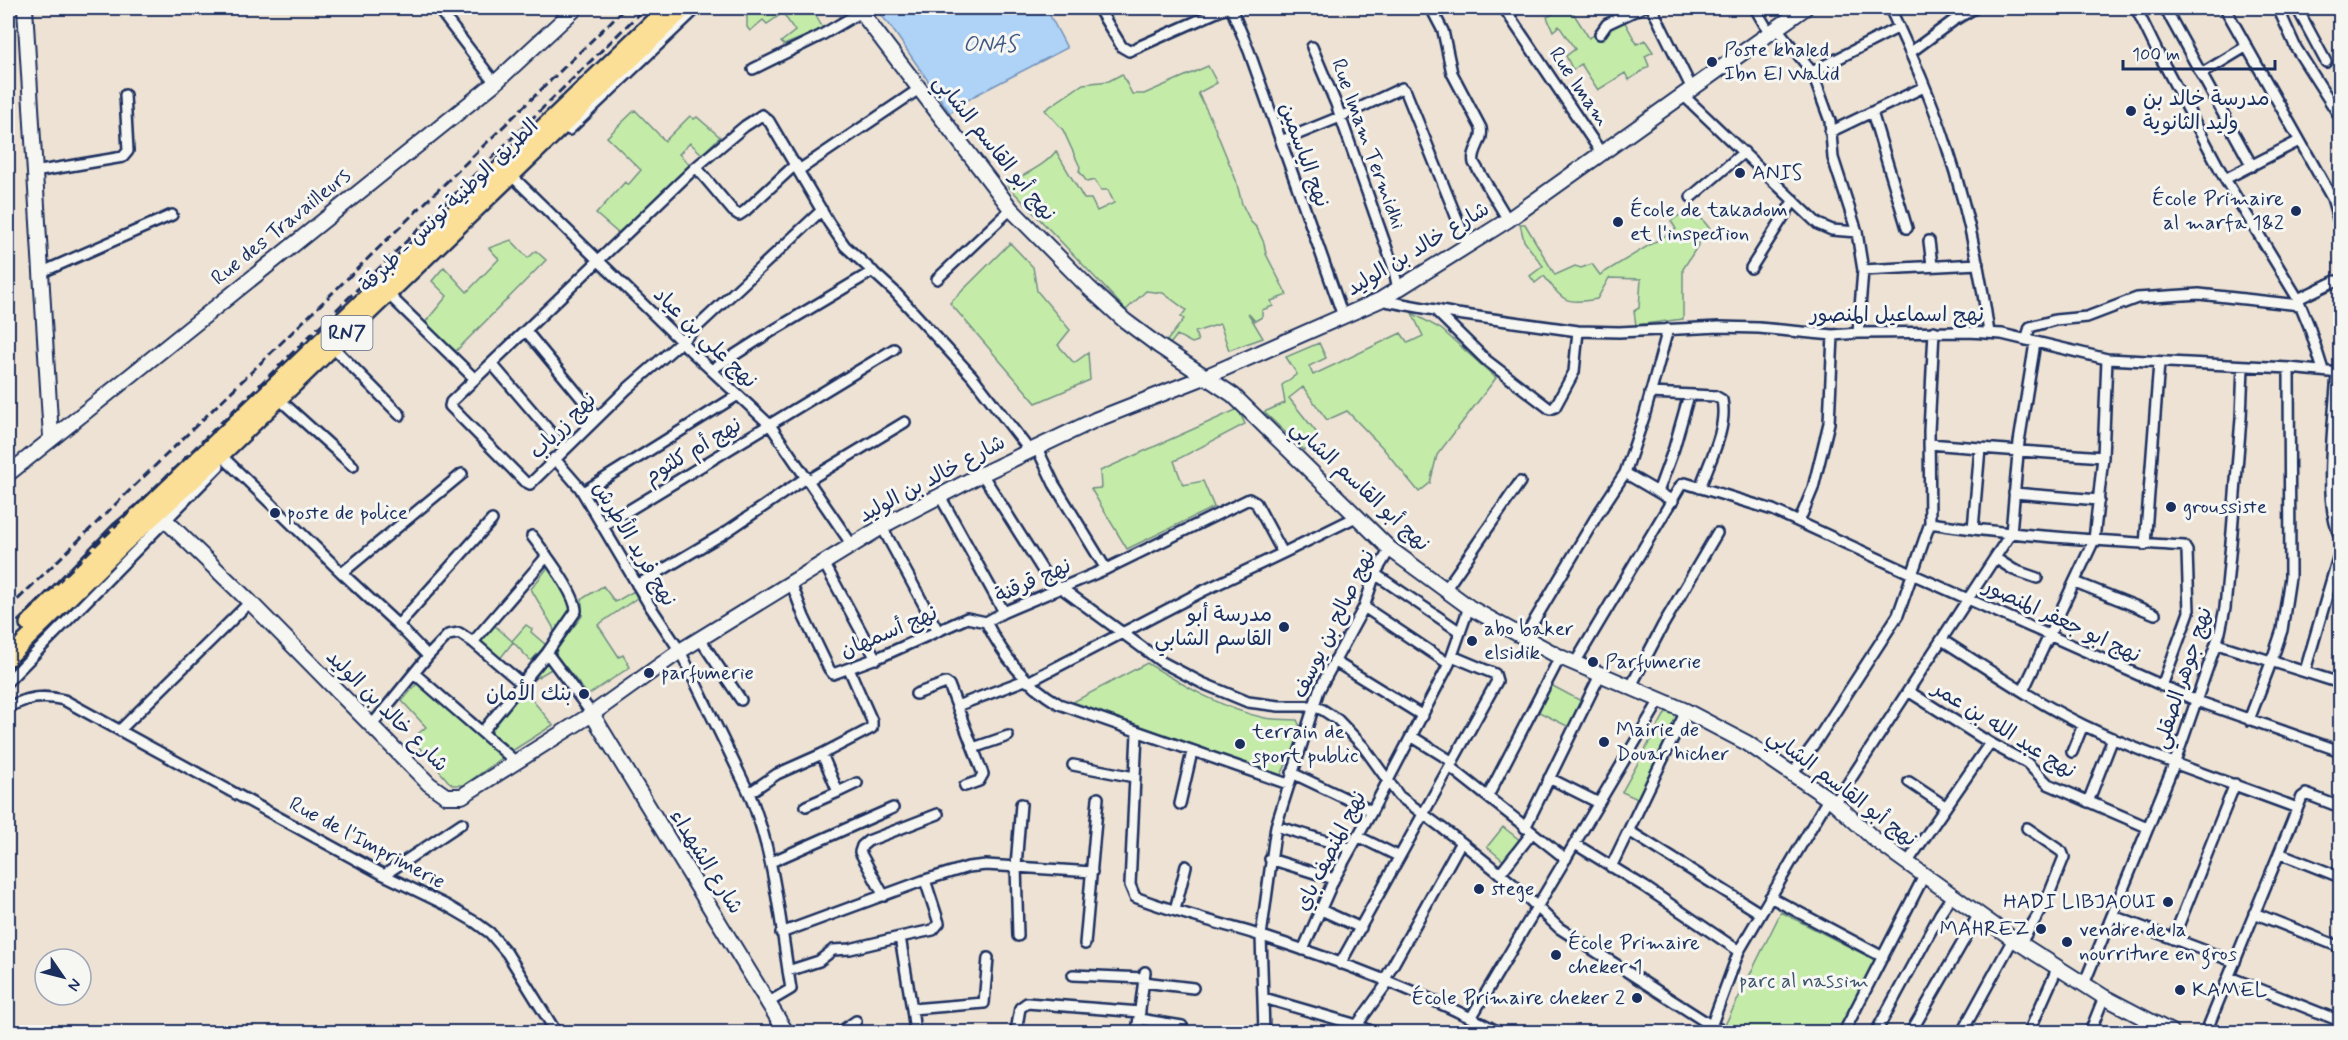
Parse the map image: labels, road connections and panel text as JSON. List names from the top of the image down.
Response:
{
  "streets": {
    "main road": ["الطريق الوطنية تونس - طبرقة", "RN7"],
    "street": [
      "Rue Imam",
      "Rue Imam Termidhi",
      "نهج أبو القاسم الشابي",
      "نهج الياسمين",
      "Rue des Travailleurs",
      "شارع خالد بن الوليد",
      "نهج اسماعيل المنصور",
      "نهج علي بن عياد",
      "نهج زرياب",
      "نهج أم كلثوم",
      "نهج فريد الأطرش",
      "نهج قرقنة",
      "نهج ابو جعفر المنصور",
      "نهج صالح بن يوسف",
      "نهج أسمهان",
      "نهج جوهر الصقلي",
      "نهج عبد الله بن عمر",
      "Rue de l'Imprimerie",
      "نهج المنصف باي",
      "شارع الشهداء"
    ]
  },
  "crossings": [
    ["Rue Imam", "شارع خالد بن الوليد"],
    ["Rue Imam Termidhi", "شارع خالد بن الوليد"],
    ["نهج أبو القاسم الشابي", "شارع خالد بن الوليد"],
    ["نهج أبو القاسم الشابي", "نهج صالح بن يوسف"],
    ["نهج أبو القاسم الشابي", "نهج جوهر الصقلي"],
    ["نهج أبو القاسم الشابي", "نهج المنصف باي"],
    ["نهج الياسمين", "شارع خالد بن الوليد"],
    ["الطريق الوطنية تونس - طبرقة", "شارع خالد بن الوليد"],
    ["الطريق الوطنية تونس - طبرقة", "نهج علي بن عياد"],
    ["شارع خالد بن الوليد", "نهج اسماعيل المنصور"],
    ["شارع خالد بن الوليد", "نهج علي بن عياد"],
    ["شارع خالد بن الوليد", "نهج فريد الأطرش"],
    ["شارع خالد بن الوليد", "نهج أسمهان"],
    ["شارع خالد بن الوليد", "شارع الشهداء"],
    ["نهج اسماعيل المنصور", "نهج جوهر الصقلي"],
    ["نهج علي بن عياد", "نهج زرياب"],
    ["نهج علي بن عياد", "نهج أم كلثوم"],
    ["نهج زرياب", "نهج فريد الأطرش"],
    ["نهج أم كلثوم", "نهج فريد الأطرش"],
    ["نهج قرقنة", "نهج صالح بن يوسف"],
    ["نهج قرقنة", "نهج أسمهان"],
    ["نهج ابو جعفر المنصور", "نهج جوهر الصقلي"],
    ["نهج جوهر الصقلي", "نهج عبد الله بن عمر"]
  ],
  "water": ["ONAS"],
  "parks": ["parc al nassim"],
  "places": [
    "Poste khaled Ibn El Walid",
    "مدرسة خالد بن وليد الثانوية",
    "ANIS",
    "École Primaire al marfa 1&2",
    "École de takadom et l'inspection",
    "groussiste",
    "poste de police",
    "مدرسة أبو القاسم الشابي",
    "abo baker elsidik",
    "Parfumerie",
    "parfumerie",
    "بنك الأمان",
    "Mairie de Douar hicher",
    "terrain de sport public",
    "stege",
    "HADI LIBJAOUI",
    "MAHREZ",
    "vendre de la nourriture en gros",
    "École Primaire cheker 1",
    "KAMEL",
    "École Primaire cheker 2"
  ],
  "scale_bar": "100 m",
  "north": "bottom right"
}
